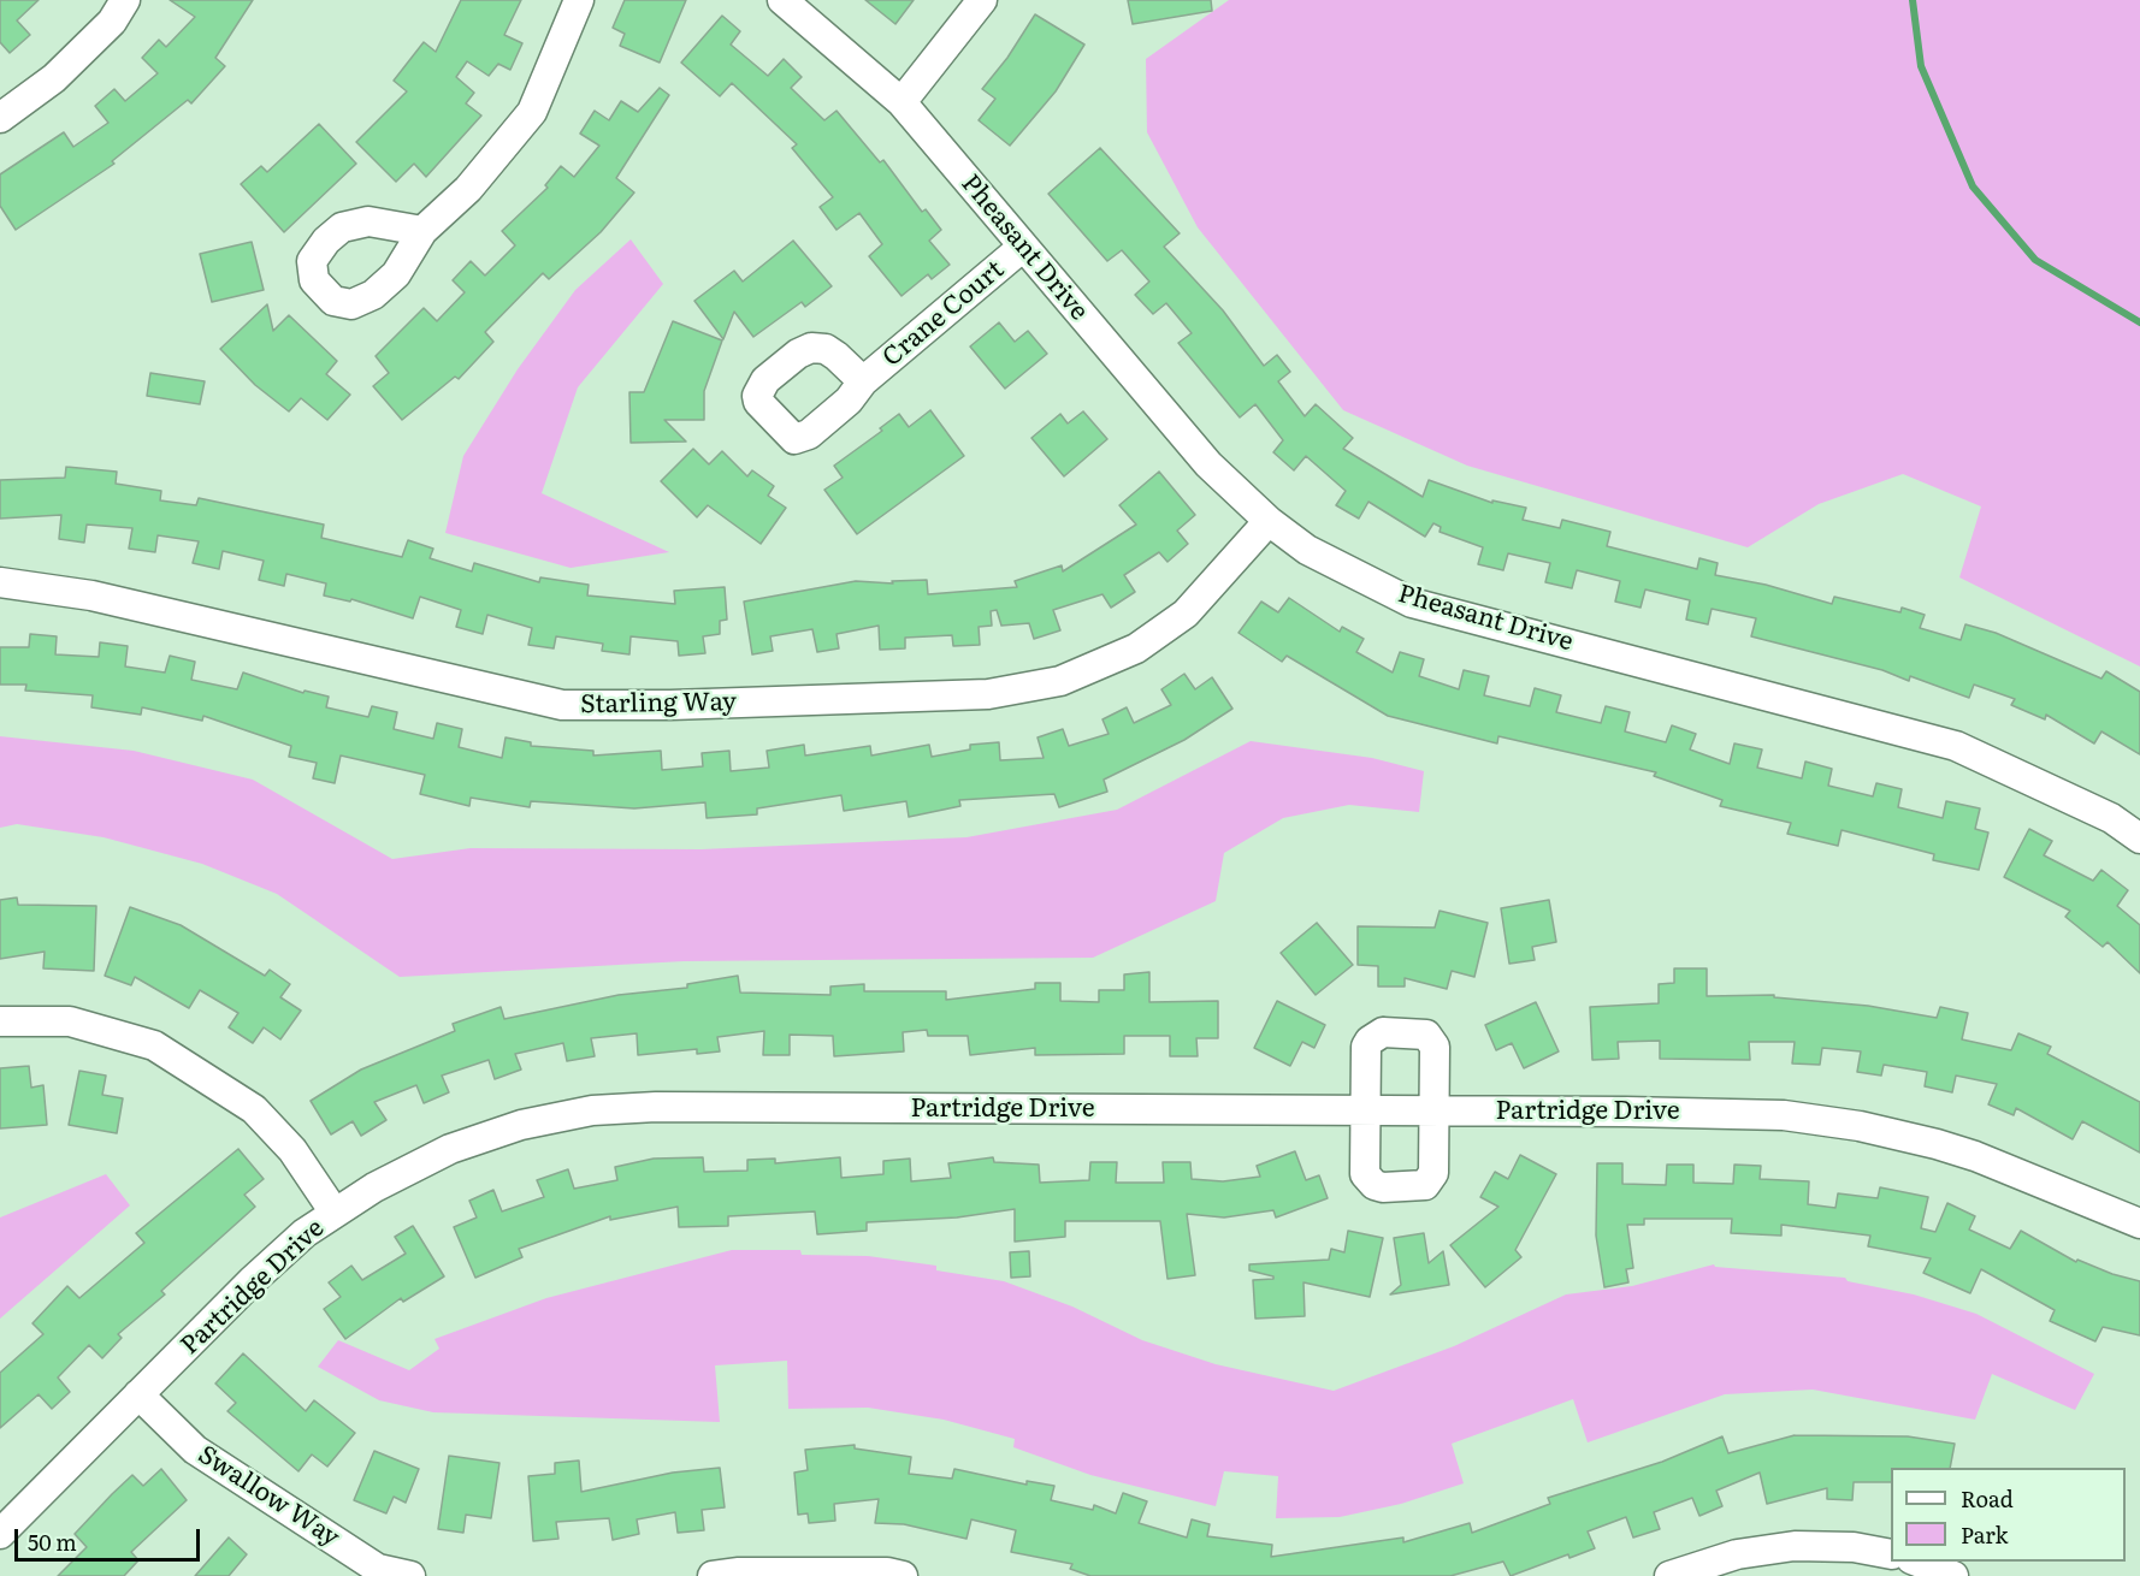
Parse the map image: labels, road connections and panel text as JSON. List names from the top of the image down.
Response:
{
  "streets": {
    "street": [
      "Pheasant Drive",
      "Crane Court",
      "Starling Way",
      "Partridge Drive",
      "Swallow Way"
    ]
  },
  "crossings": [
    ["Pheasant Drive", "Crane Court"],
    ["Pheasant Drive", "Starling Way"],
    ["Partridge Drive", "Swallow Way"]
  ],
  "legend": ["Road", "Park"],
  "scale_bar": "50 m"
}
